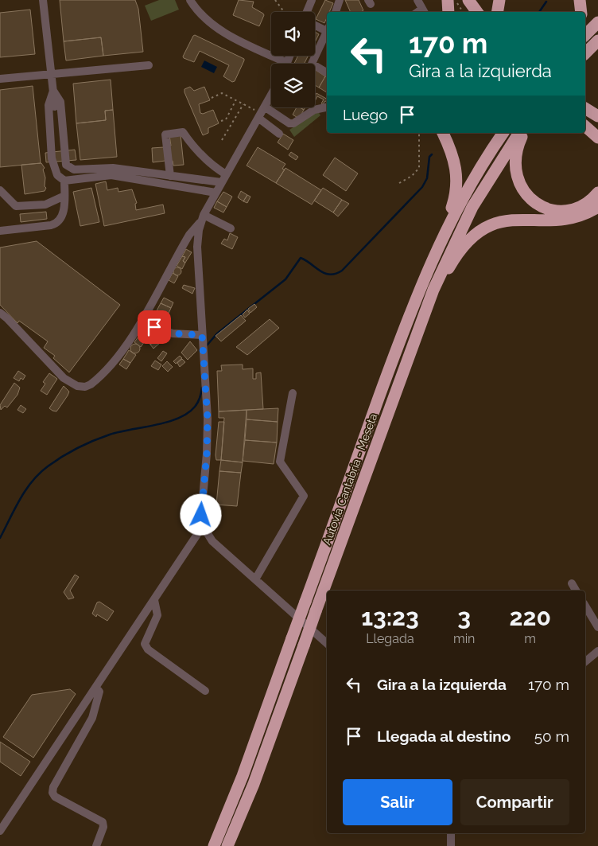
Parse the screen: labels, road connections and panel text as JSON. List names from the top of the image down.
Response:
{
  "streets": {
    "highway": ["Autovía Cantabria - Meseta"]
  },
  "page": {
    "turn": ["170 m", "Gira a la izquierda"],
    "then": "Luego",
    "eta": [
      "13:23",
      "Llegada",
      "3",
      "min",
      "220",
      "m"
    ],
    "list": [
      {
        "name": "Gira a la izquierda",
        "value": "170 m"
      },
      {
        "name": "Llegada al destino",
        "value": "50 m"
      }
    ],
    "buttons": ["Salir", "Compartir"]
  }
}
